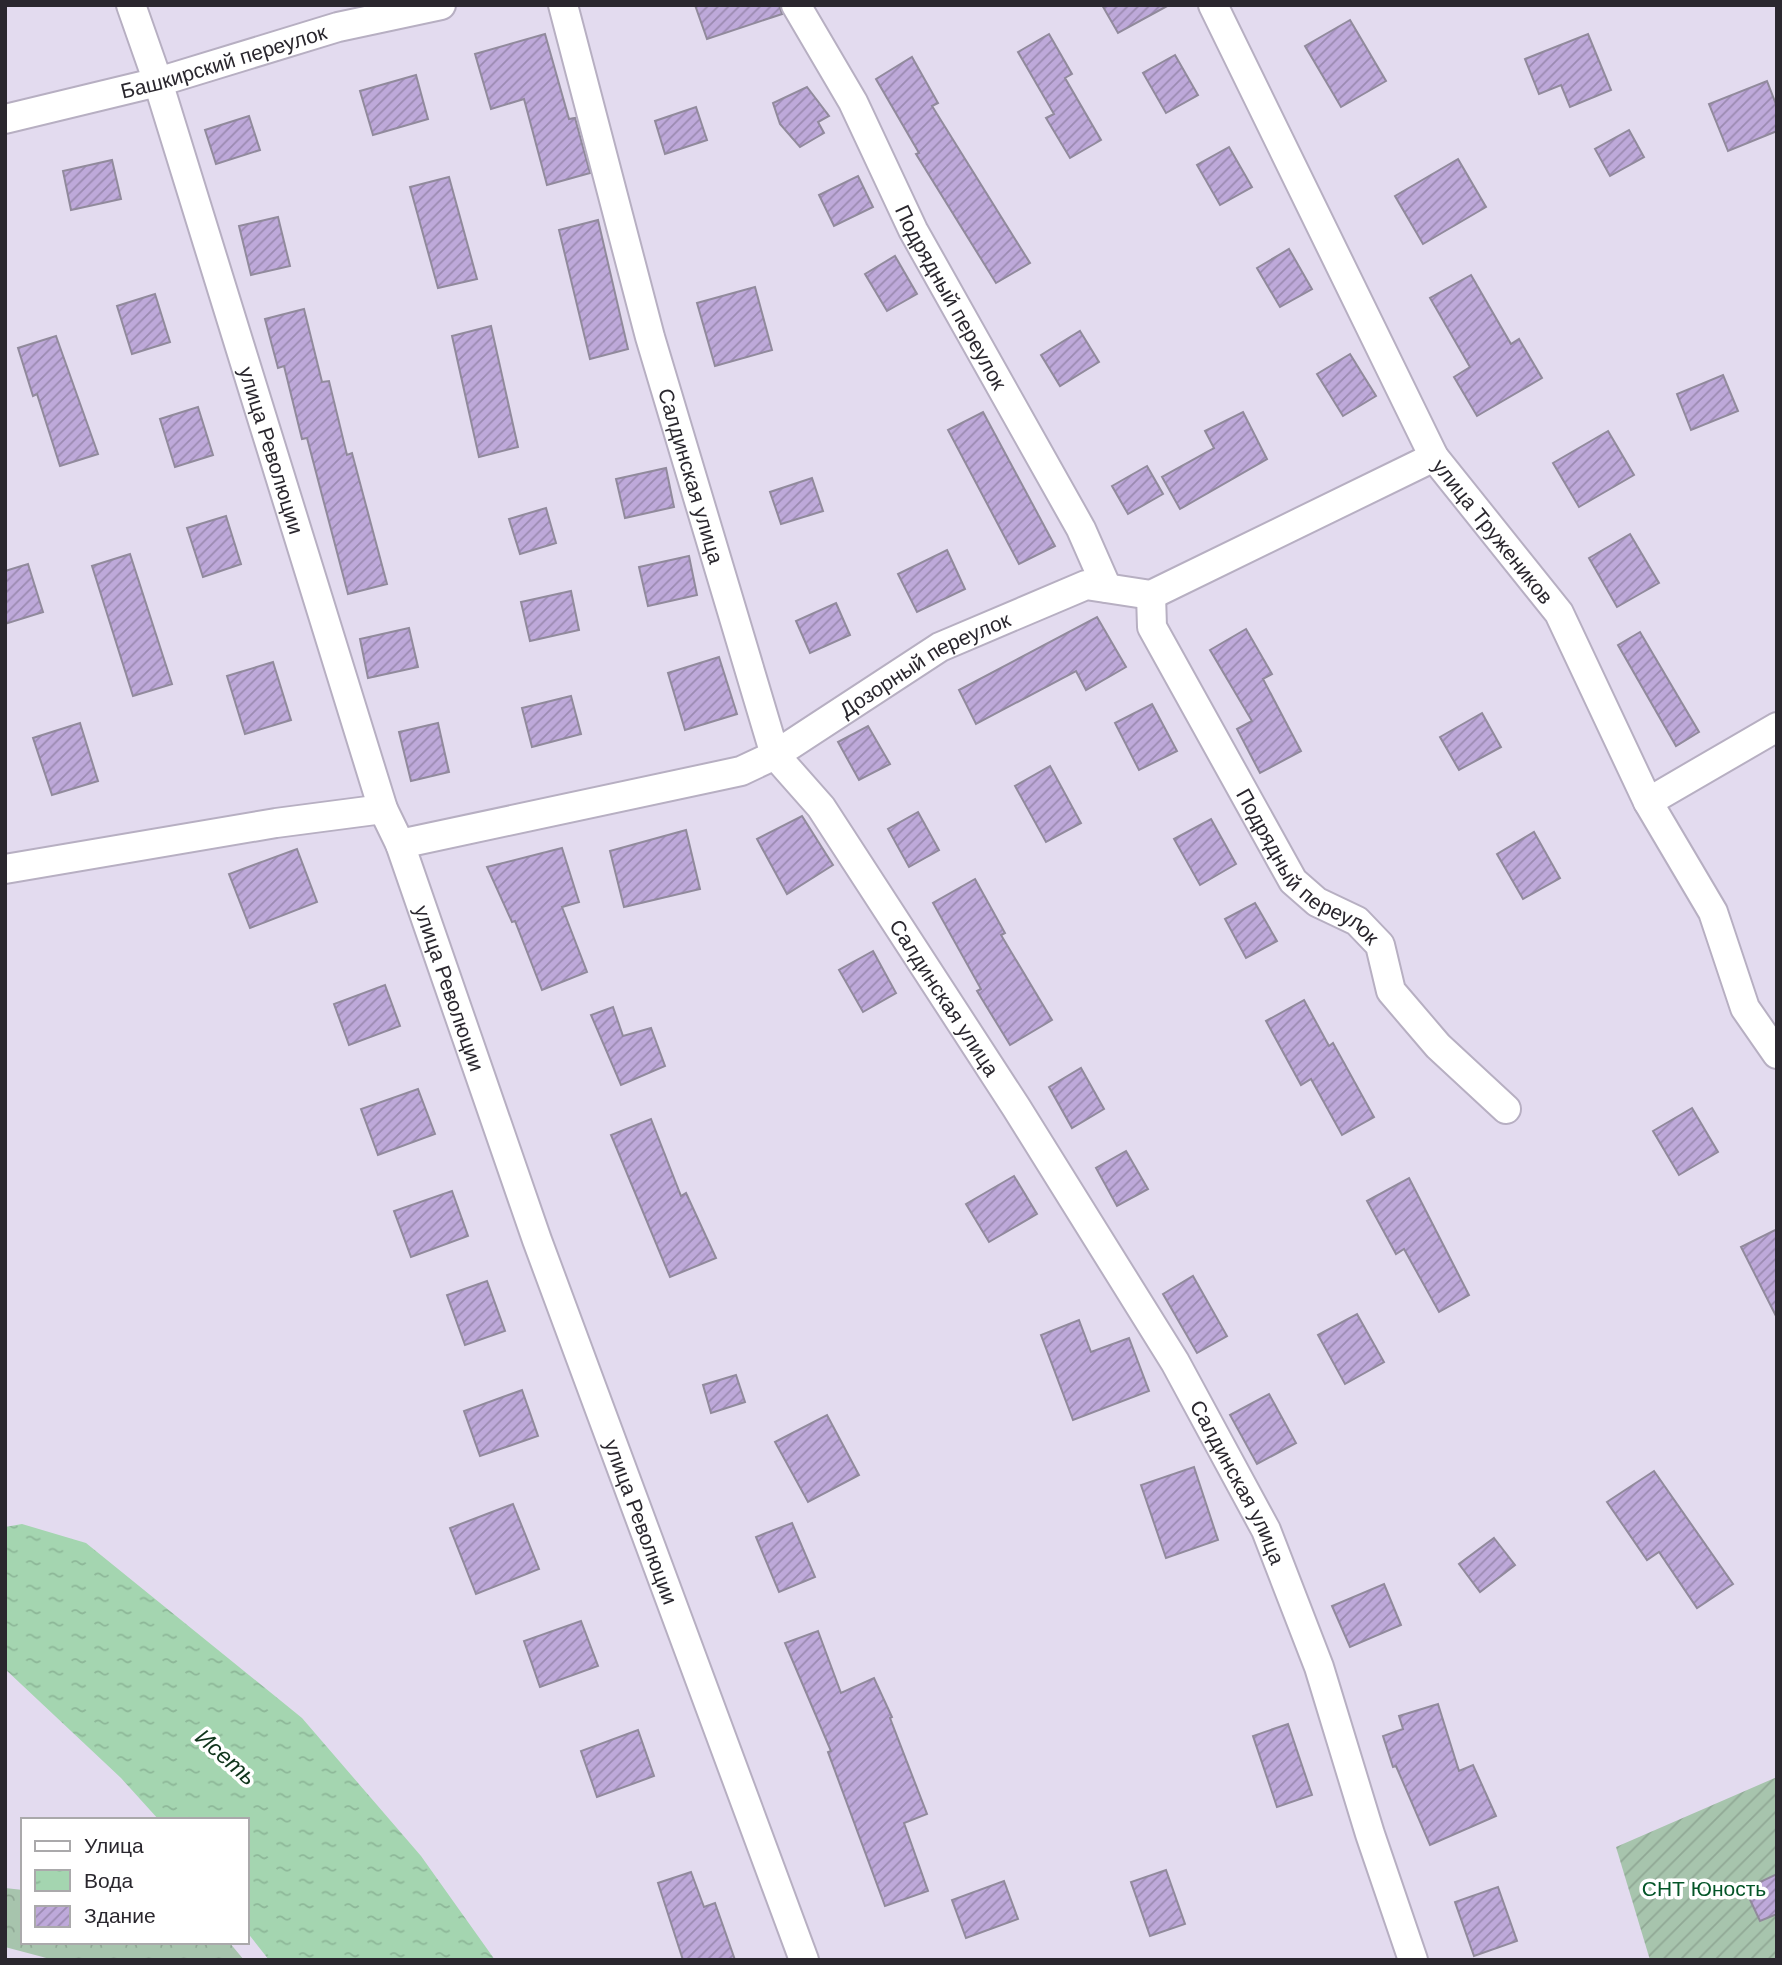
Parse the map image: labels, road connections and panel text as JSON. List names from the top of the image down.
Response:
{
  "streets": {
    "street": [
      "Башкирский переулок",
      "Подрядный переулок",
      "улица Революции",
      "Салдинская улица",
      "улица Тружеников",
      "Дозорный переулок"
    ]
  },
  "crossings": [
    ["Башкирский переулок", "улица Революции"],
    ["Подрядный переулок", "Дозорный переулок"],
    ["улица Революции", "Дозорный переулок"],
    ["Салдинская улица", "Дозорный переулок"]
  ],
  "water": ["Исеть"],
  "parks": ["СНТ Юность"],
  "legend": ["Улица", "Вода", "Здание"]
}
